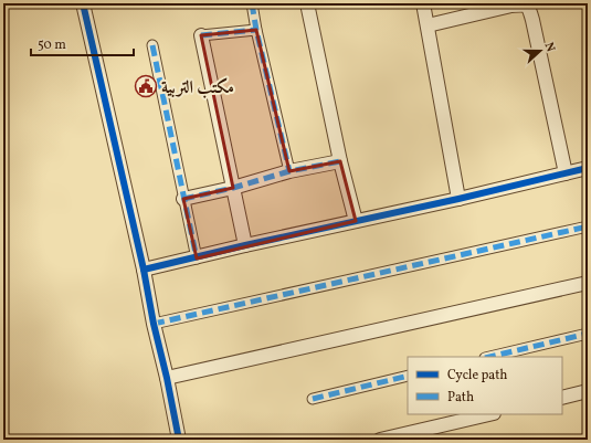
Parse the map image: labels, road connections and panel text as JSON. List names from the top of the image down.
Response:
{
  "places": {
    "public building": ["مكتب التربية"]
  },
  "legend": ["Cycle path", "Path"],
  "scale_bar": "50 m",
  "north": "right"
}
